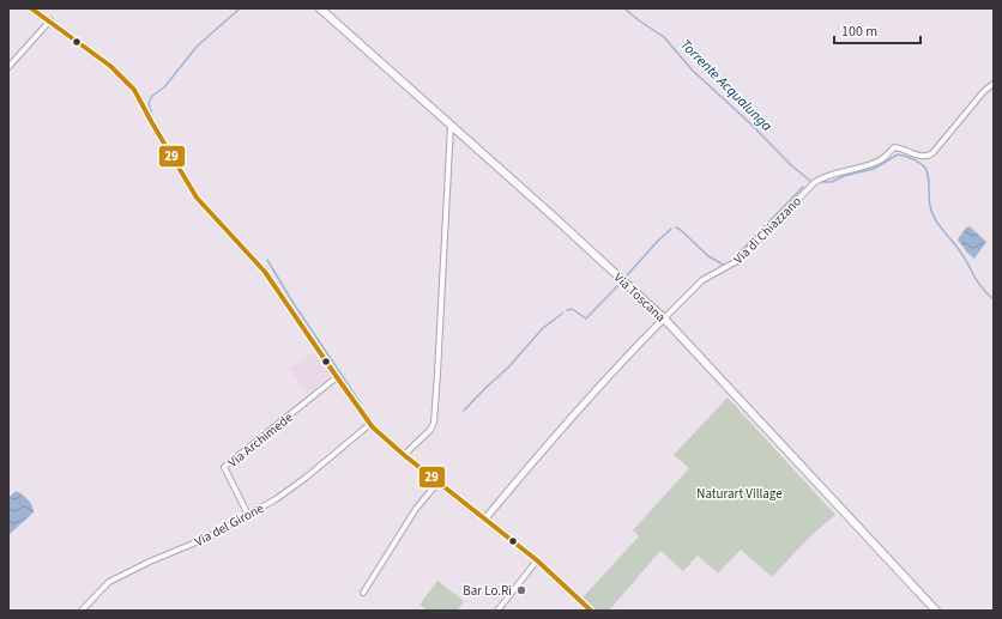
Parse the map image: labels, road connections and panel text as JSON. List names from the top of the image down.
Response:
{
  "streets": {
    "main road": ["Via Toscana"],
    "street": ["Via di Chiazzano", "Via Archimede", "Via del Girone"]
  },
  "crossings": [
    ["Via di Chiazzano", "Via Toscana"],
    ["Via Archimede", "Via del Girone"]
  ],
  "water": ["Torrente Acqualunga"],
  "parks": ["Naturart Village"],
  "places": ["Bar Lo.Ri"],
  "lines": ["transit line 29"],
  "scale_bar": "100 m"
}
